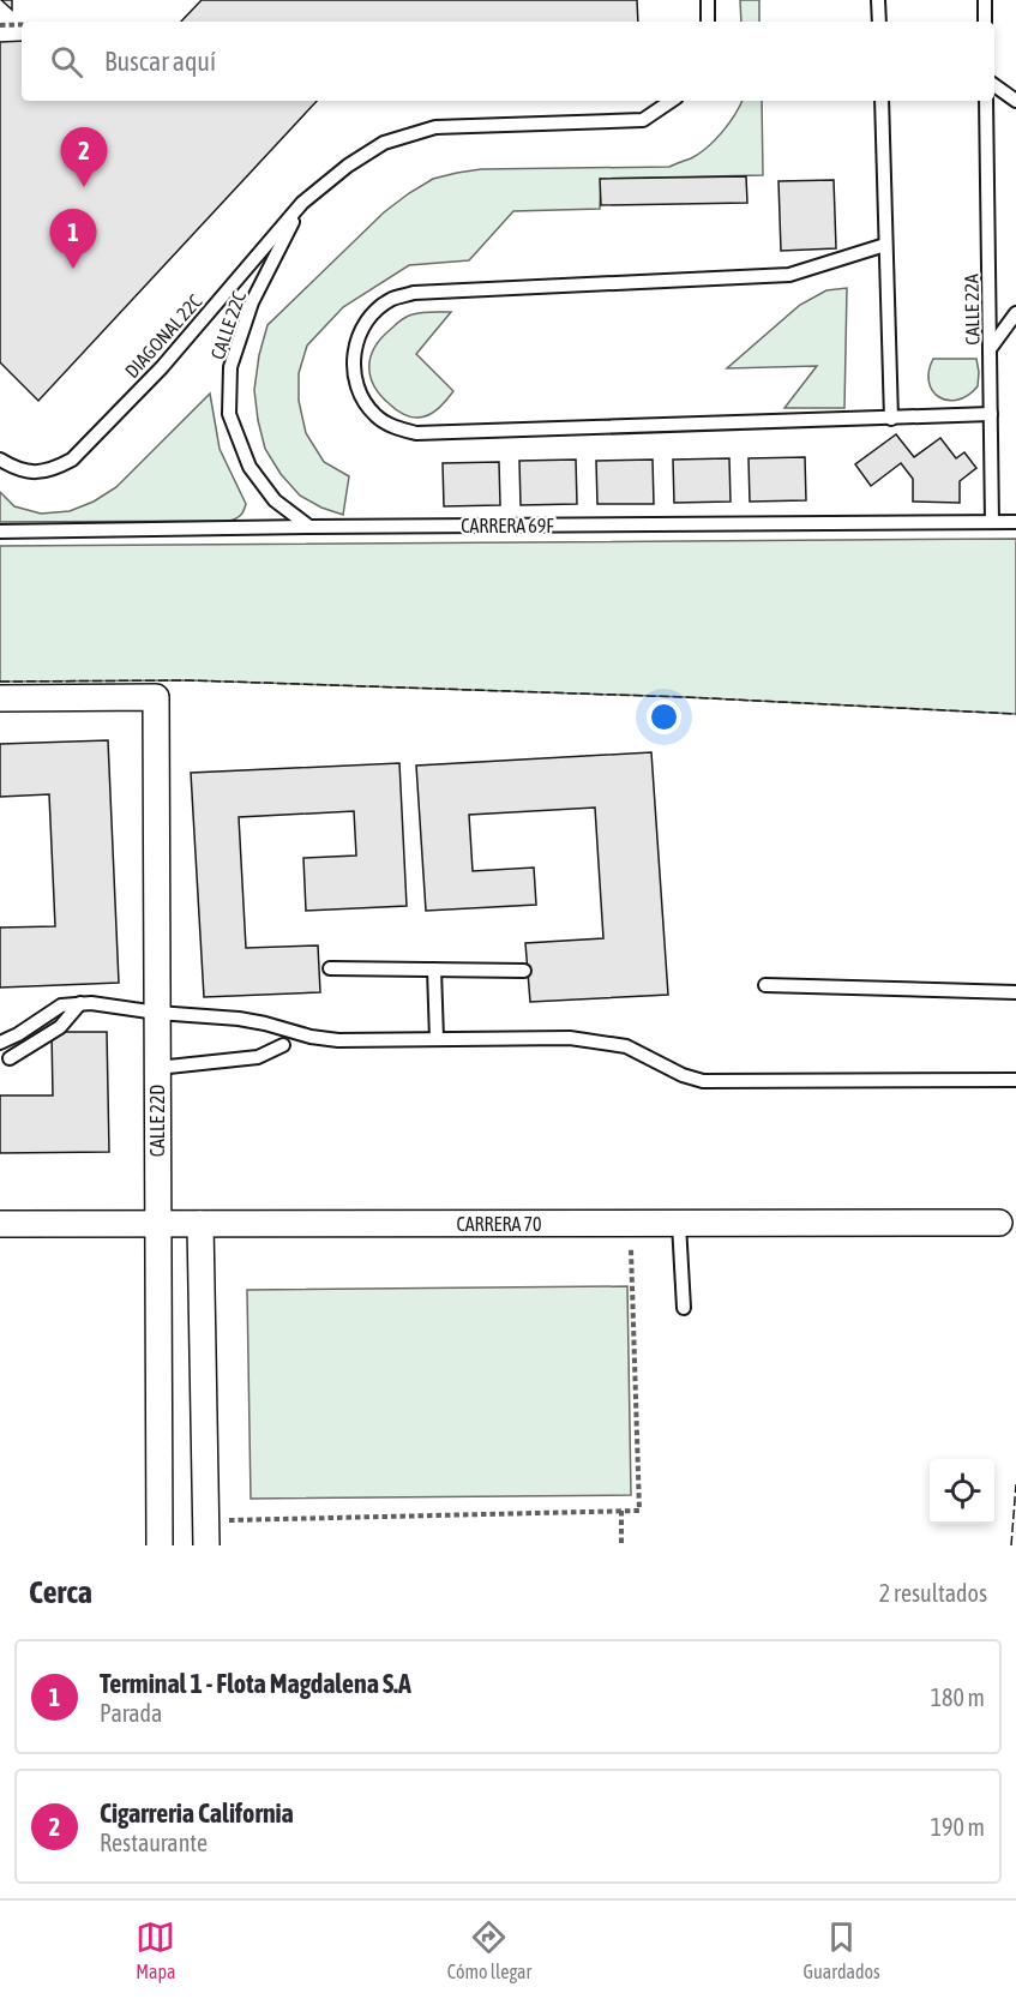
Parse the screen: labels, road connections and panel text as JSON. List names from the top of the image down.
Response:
{
  "streets": {
    "street": ["CALLE 22D", "CARRERA 70"],
    "lane": [
      "CALLE 22A",
      "CALLE 22C",
      "DIAGONAL 22C",
      "CARRERA 69F"
    ]
  },
  "crossings": [
    ["CALLE 22A", "CARRERA 69F"],
    ["CALLE 22C", "DIAGONAL 22C"],
    ["CALLE 22C", "CARRERA 69F"],
    ["CALLE 22D", "CARRERA 70"]
  ],
  "page": {
    "search": "Buscar aquí",
    "pins": ["2", "1"],
    "heading": ["Cerca", "2 resultados"],
    "list": [
      {
        "mark": "1",
        "name": "Terminal 1 - Flota Magdalena S.A",
        "note": "Parada",
        "value": "180 m"
      },
      {
        "mark": "2",
        "name": "Cigarreria California",
        "note": "Restaurante",
        "value": "190 m"
      }
    ],
    "nav": ["Mapa", "Cómo llegar", "Guardados"]
  }
}
